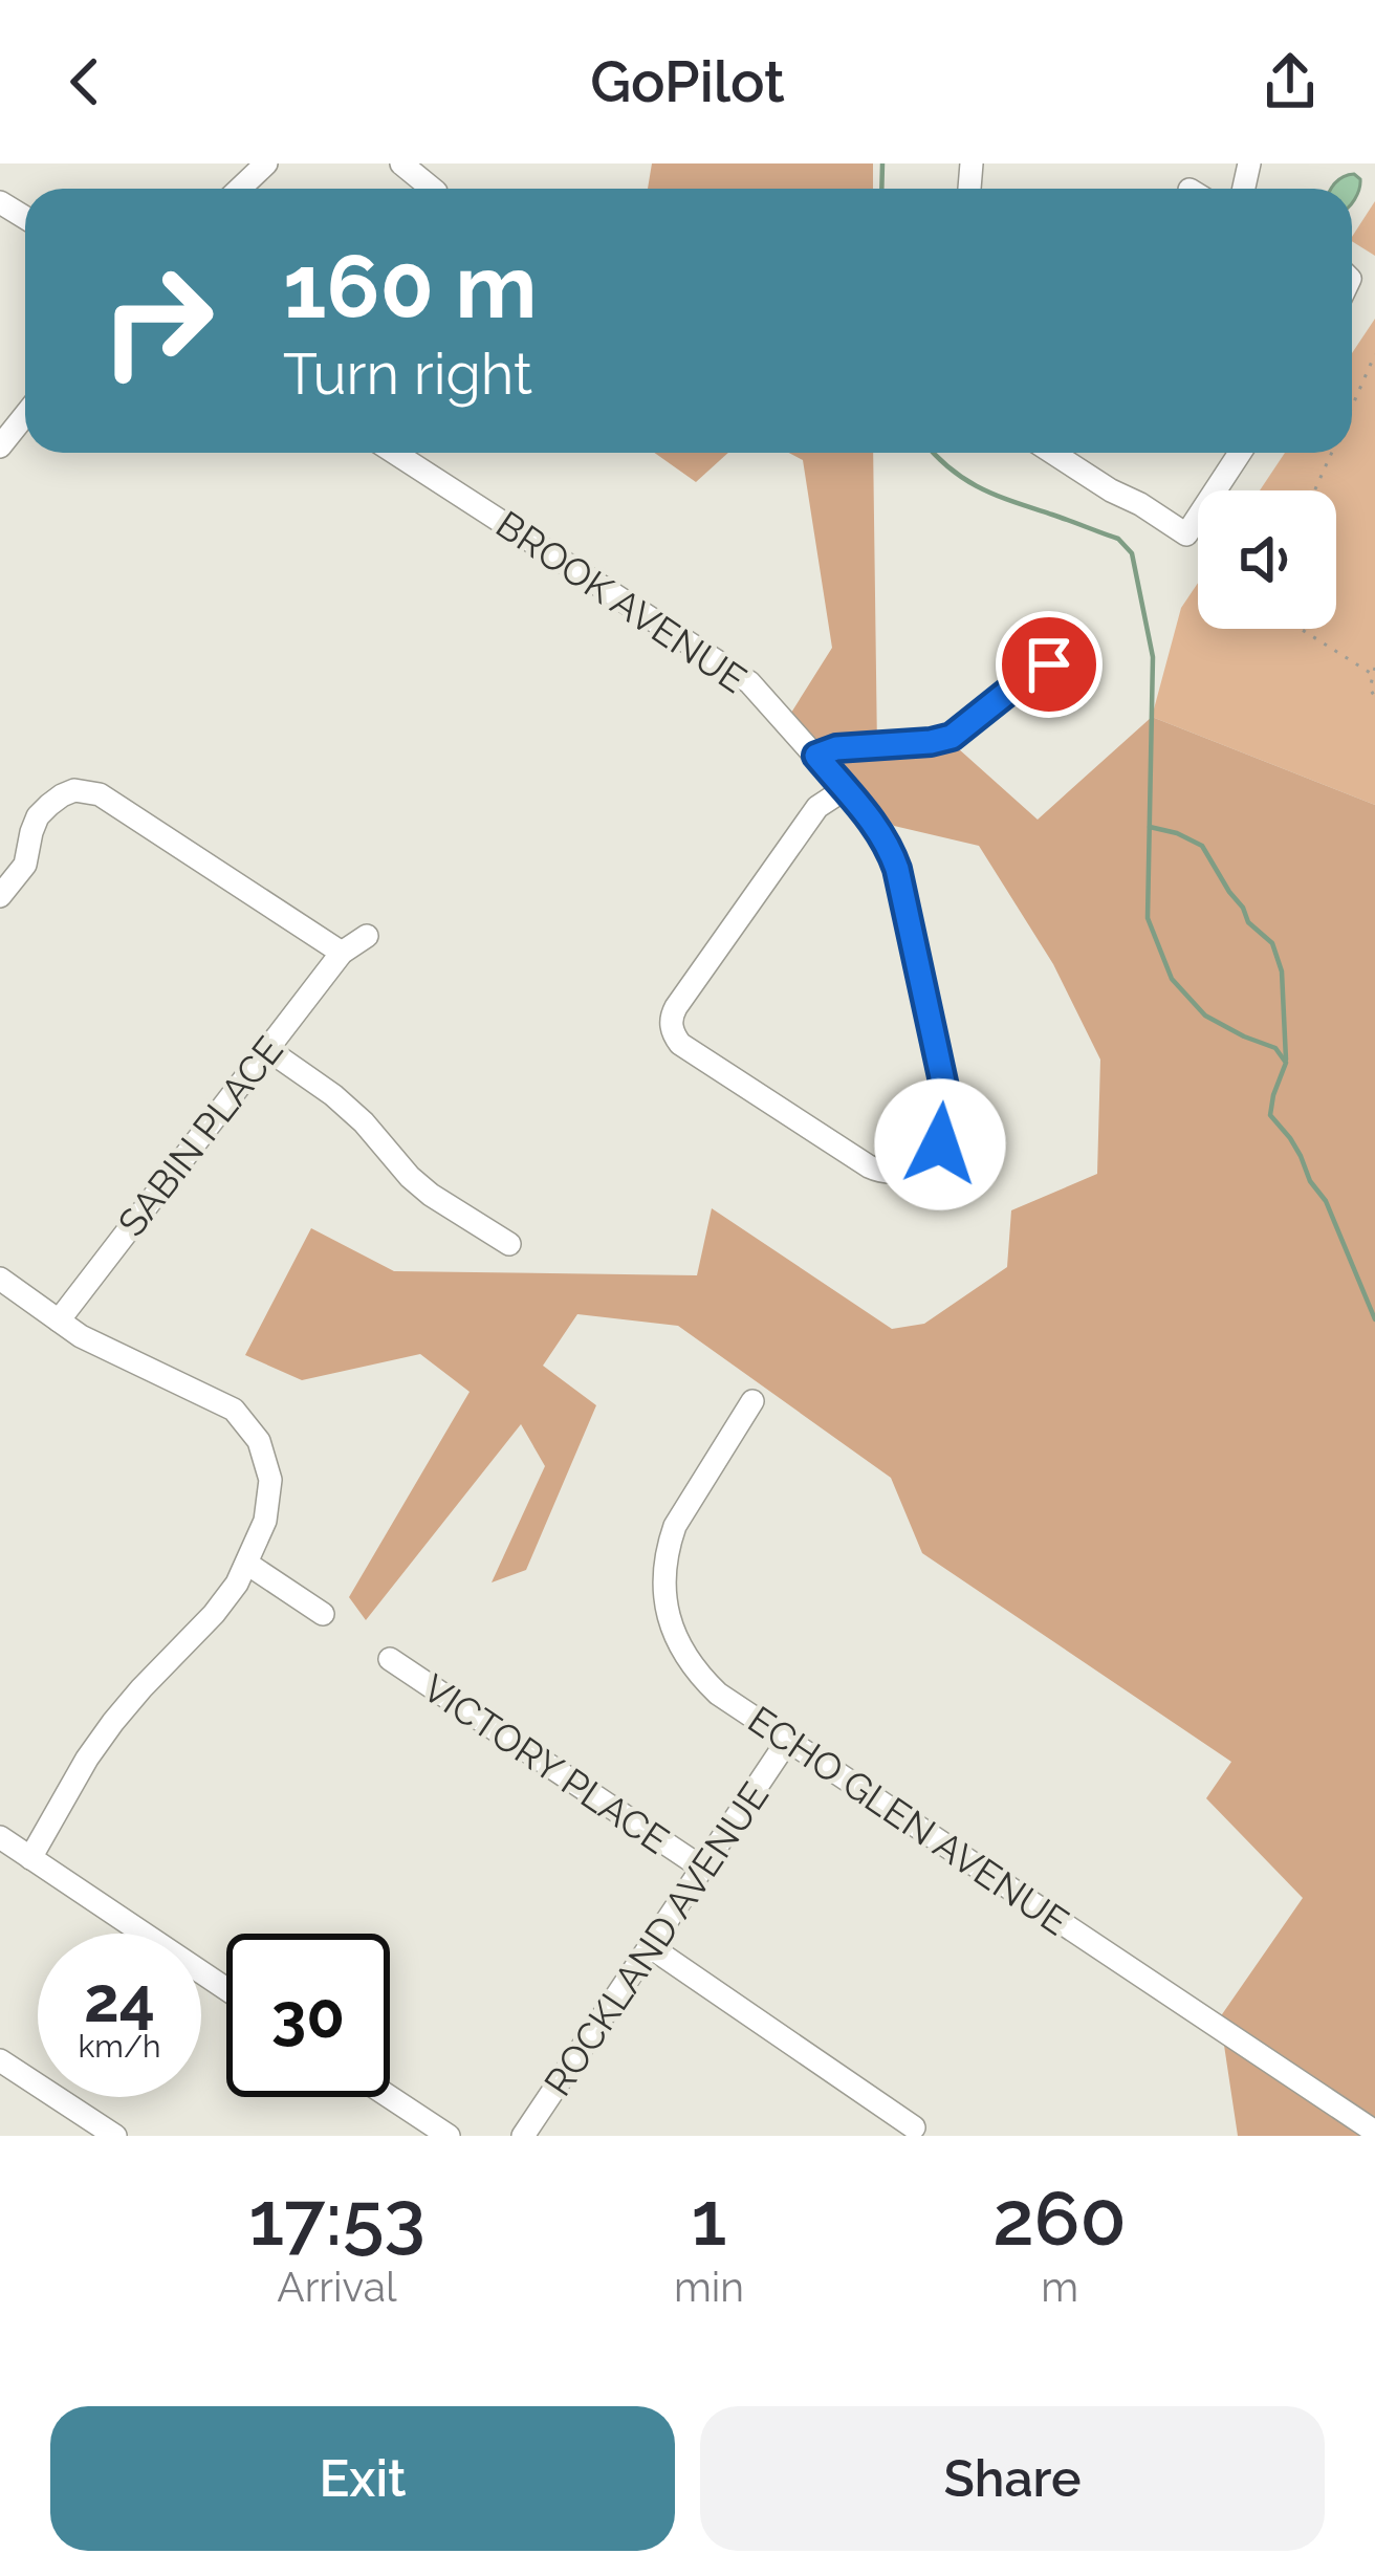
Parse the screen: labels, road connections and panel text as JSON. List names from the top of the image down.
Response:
{
  "streets": {
    "street": [
      "BROOK AVENUE",
      "SABIN PLACE",
      "VICTORY PLACE",
      "ECHO GLEN AVENUE",
      "ROCKLAND AVENUE"
    ]
  },
  "crossings": [
    ["VICTORY PLACE", "ROCKLAND AVENUE"],
    ["ECHO GLEN AVENUE", "ROCKLAND AVENUE"]
  ],
  "page": {
    "header": "GoPilot",
    "turn": ["160 m", "Turn right"],
    "speed": "24 km/h",
    "limit": "30",
    "eta": [
      "17:53",
      "Arrival",
      "1",
      "min",
      "260",
      "m"
    ],
    "buttons": ["Exit", "Share"]
  }
}
